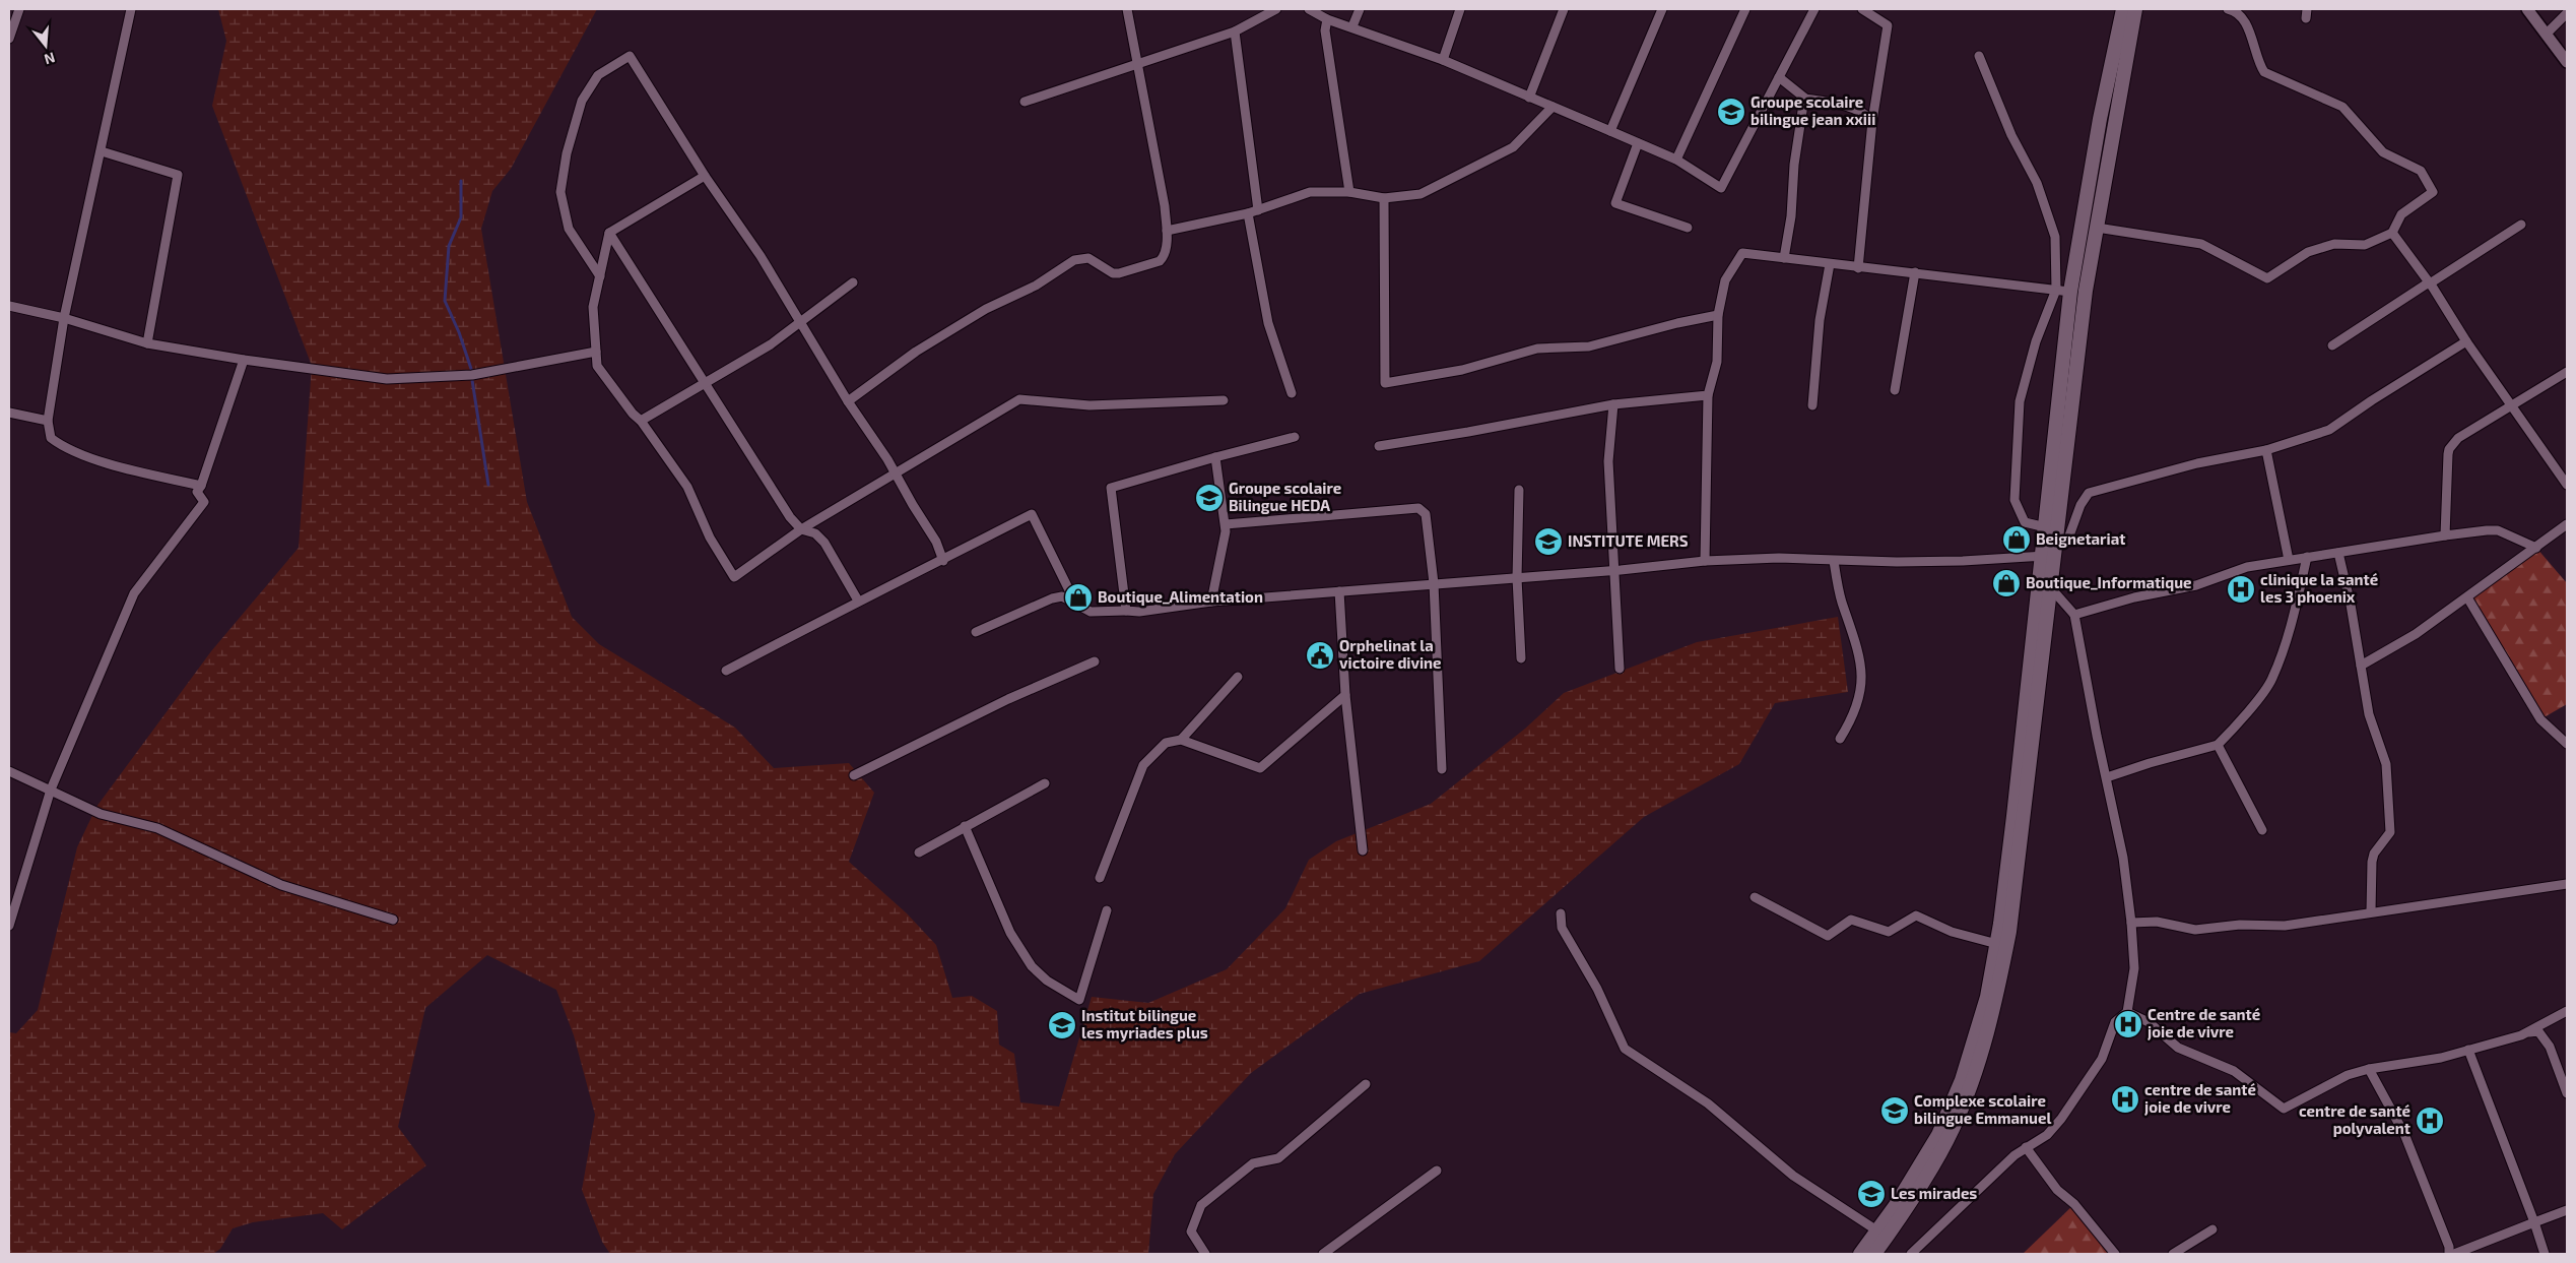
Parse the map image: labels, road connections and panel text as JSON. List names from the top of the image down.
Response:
{
  "places": {
    "school or university": [
      "Groupe scolaire bilingue jean xxiii",
      "Groupe scolaire Bilingue HEDA",
      "INSTITUTE MERS",
      "Institut bilingue les myriades plus",
      "Complexe scolaire bilingue Emmanuel",
      "Les mirades"
    ],
    "shop": ["Beignetariat", "Boutique_Informatique", "Boutique_Alimentation"],
    "hospital": [
      "clinique la santé les 3 phoenix",
      "Centre de santé joie de vivre",
      "centre de santé joie de vivre",
      "centre de santé polyvalent"
    ],
    "public building": ["Orphelinat la victoire divine"]
  },
  "north": "bottom"
}
